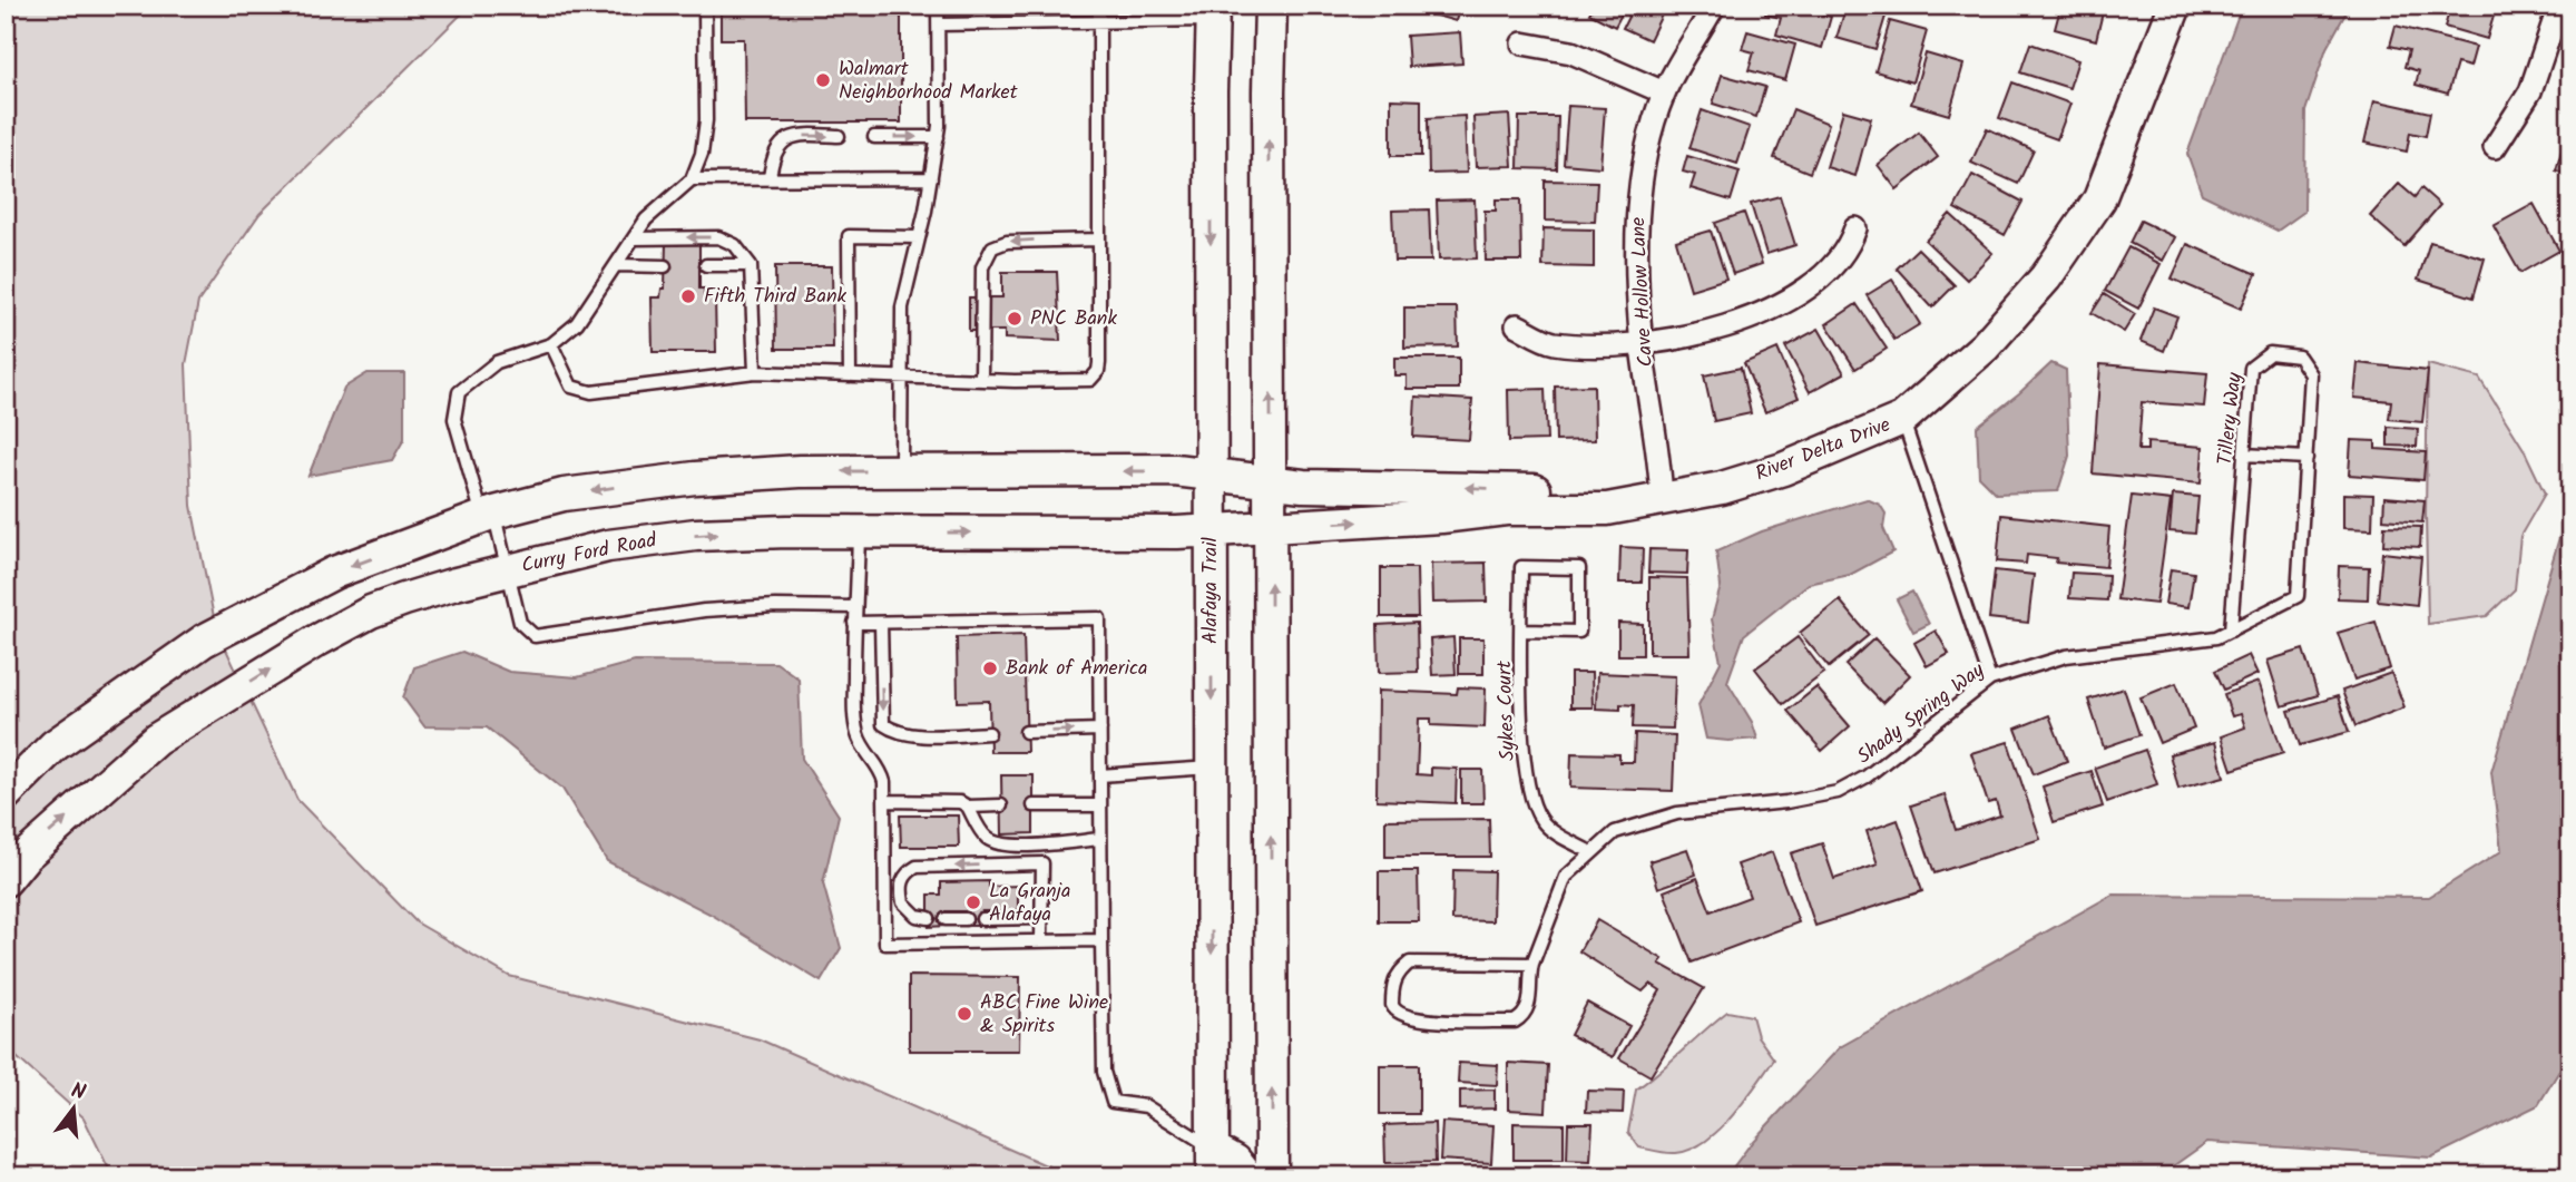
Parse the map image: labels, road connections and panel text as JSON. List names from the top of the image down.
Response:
{
  "streets": {
    "street": [
      "Cave Hollow Lane",
      "River Delta Drive",
      "Curry Ford Road",
      "Alafaya Trail"
    ],
    "lane": ["Tillery Way", "Sykes Court", "Shady Spring Way"]
  },
  "crossings": [
    ["Cave Hollow Lane", "River Delta Drive"],
    ["Tillery Way", "Shady Spring Way"],
    ["River Delta Drive", "Curry Ford Road"],
    ["Curry Ford Road", "Alafaya Trail"],
    ["Sykes Court", "Shady Spring Way"]
  ],
  "places": [
    "Walmart Neighborhood Market",
    "Fifth Third Bank",
    "PNC Bank",
    "Bank of America",
    "La Granja Alafaya",
    "ABC Fine Wine & Spirits"
  ],
  "north": "top"
}
